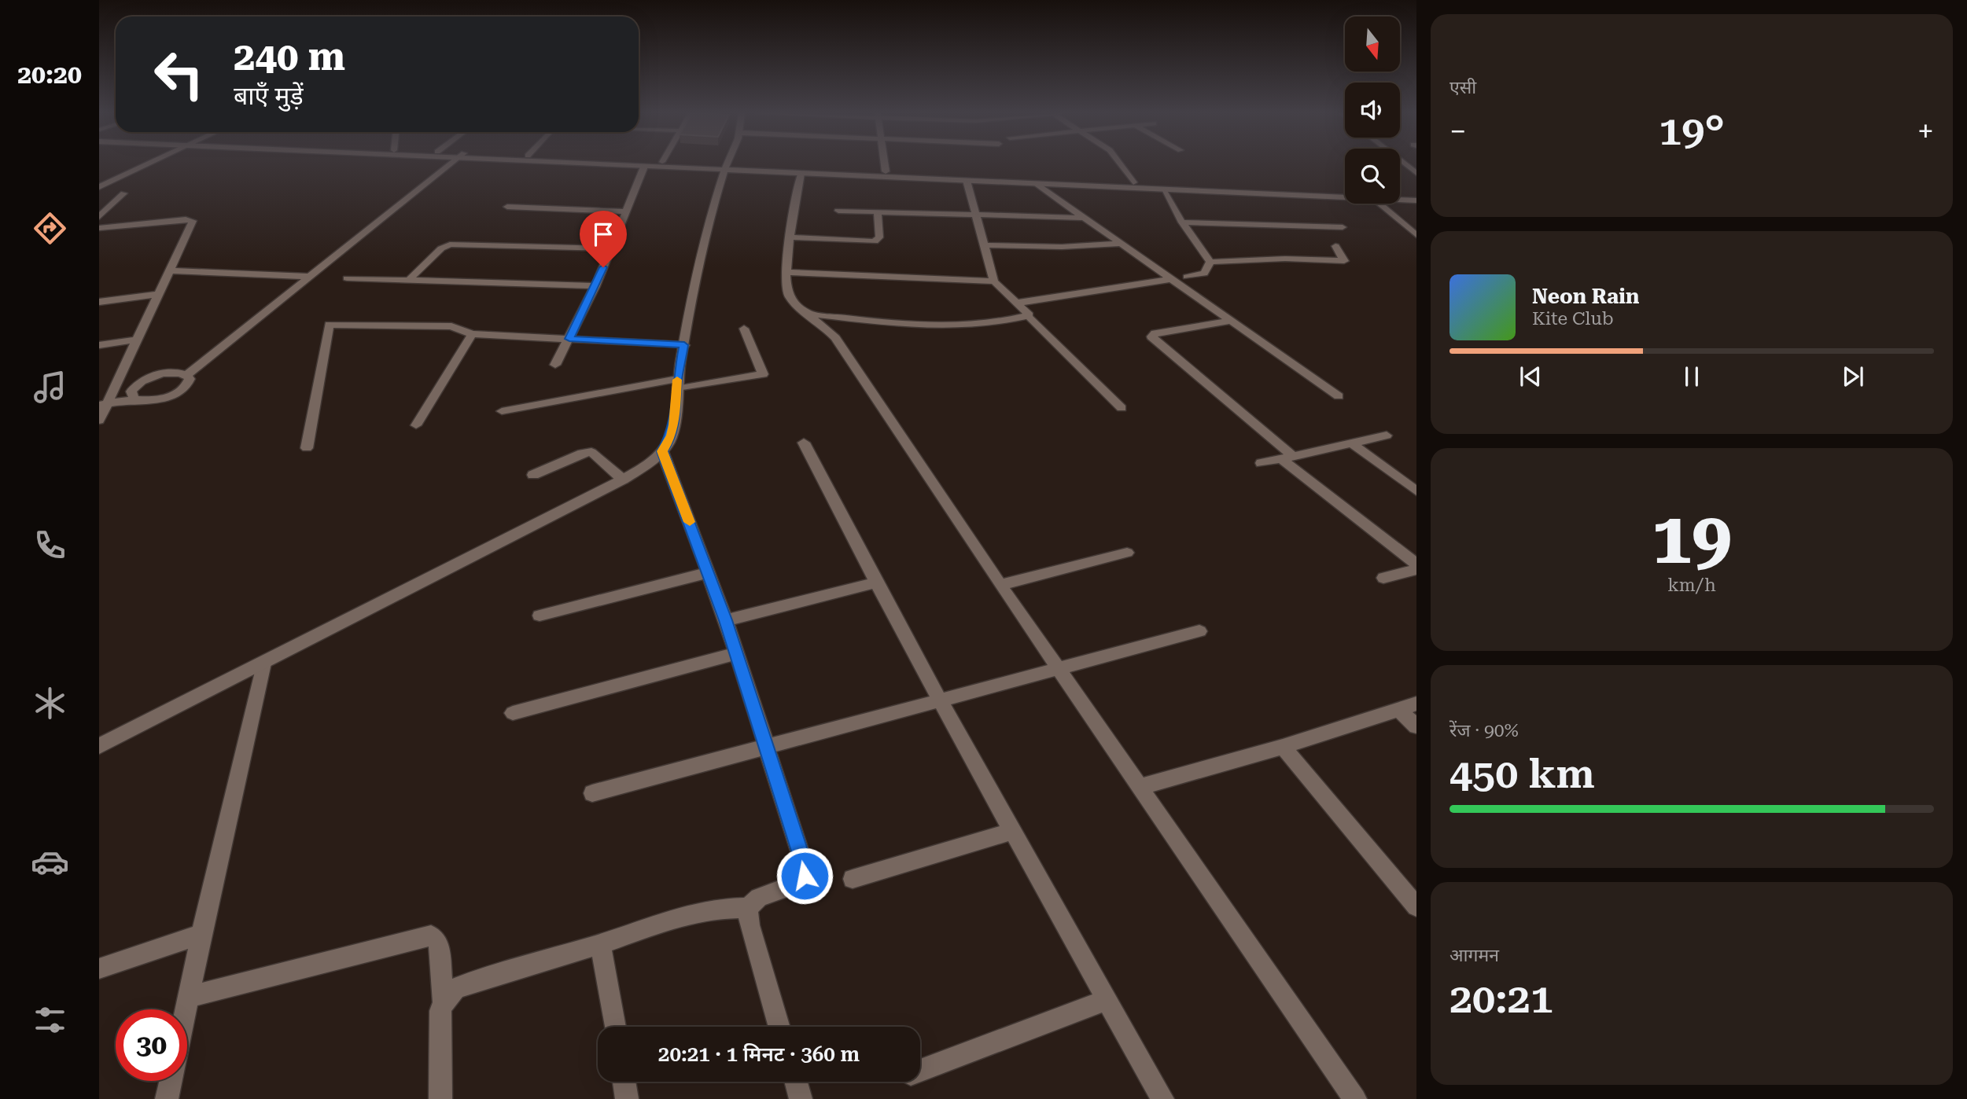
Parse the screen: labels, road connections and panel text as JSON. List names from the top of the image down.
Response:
{
  "north": "bottom",
  "page": {
    "tabs": "20:20",
    "tile": [
      "एसी",
      ["19", "km/h"],
      ["रेंज · 90%", "450 km"],
      ["आगमन", "20:21"]
    ],
    "turn": ["240 m", "बाएँ मुड़ें"],
    "heat": ["−", "19°", "+"],
    "song": ["Neon Rain", "Kite Club"],
    "limit": "30",
    "trip": "20:21 · 1 मिनट · 360 m"
  }
}
